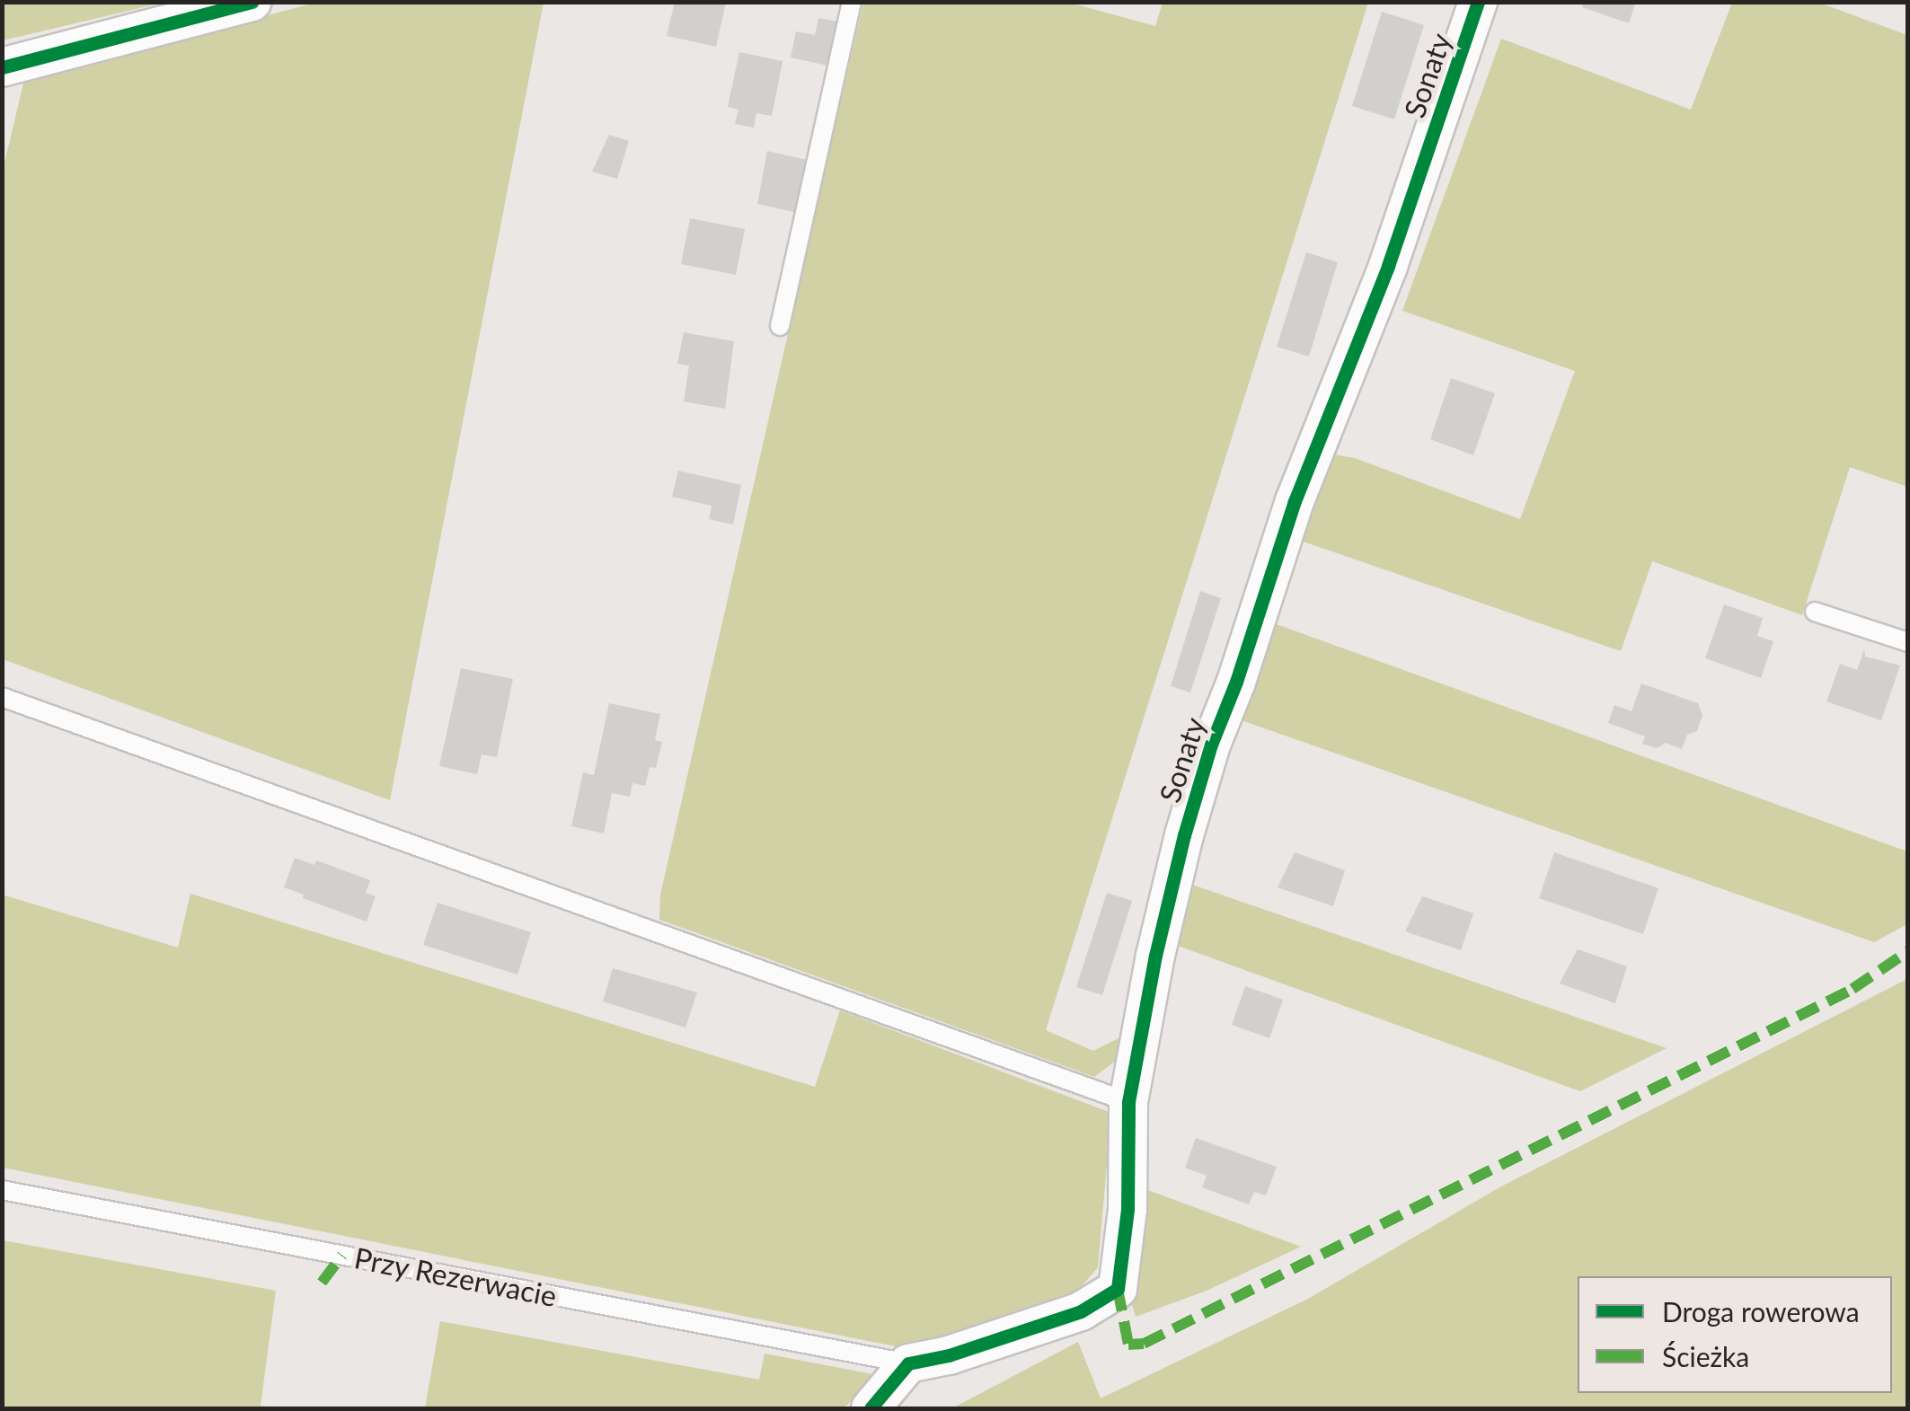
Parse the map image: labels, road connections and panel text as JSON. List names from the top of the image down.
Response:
{
  "streets": {
    "street": ["Sonaty"],
    "lane": ["Przy Rezerwacie"]
  },
  "crossings": [
    ["Sonaty", "Przy Rezerwacie"]
  ],
  "legend": ["Droga rowerowa", "Ścieżka"]
}
